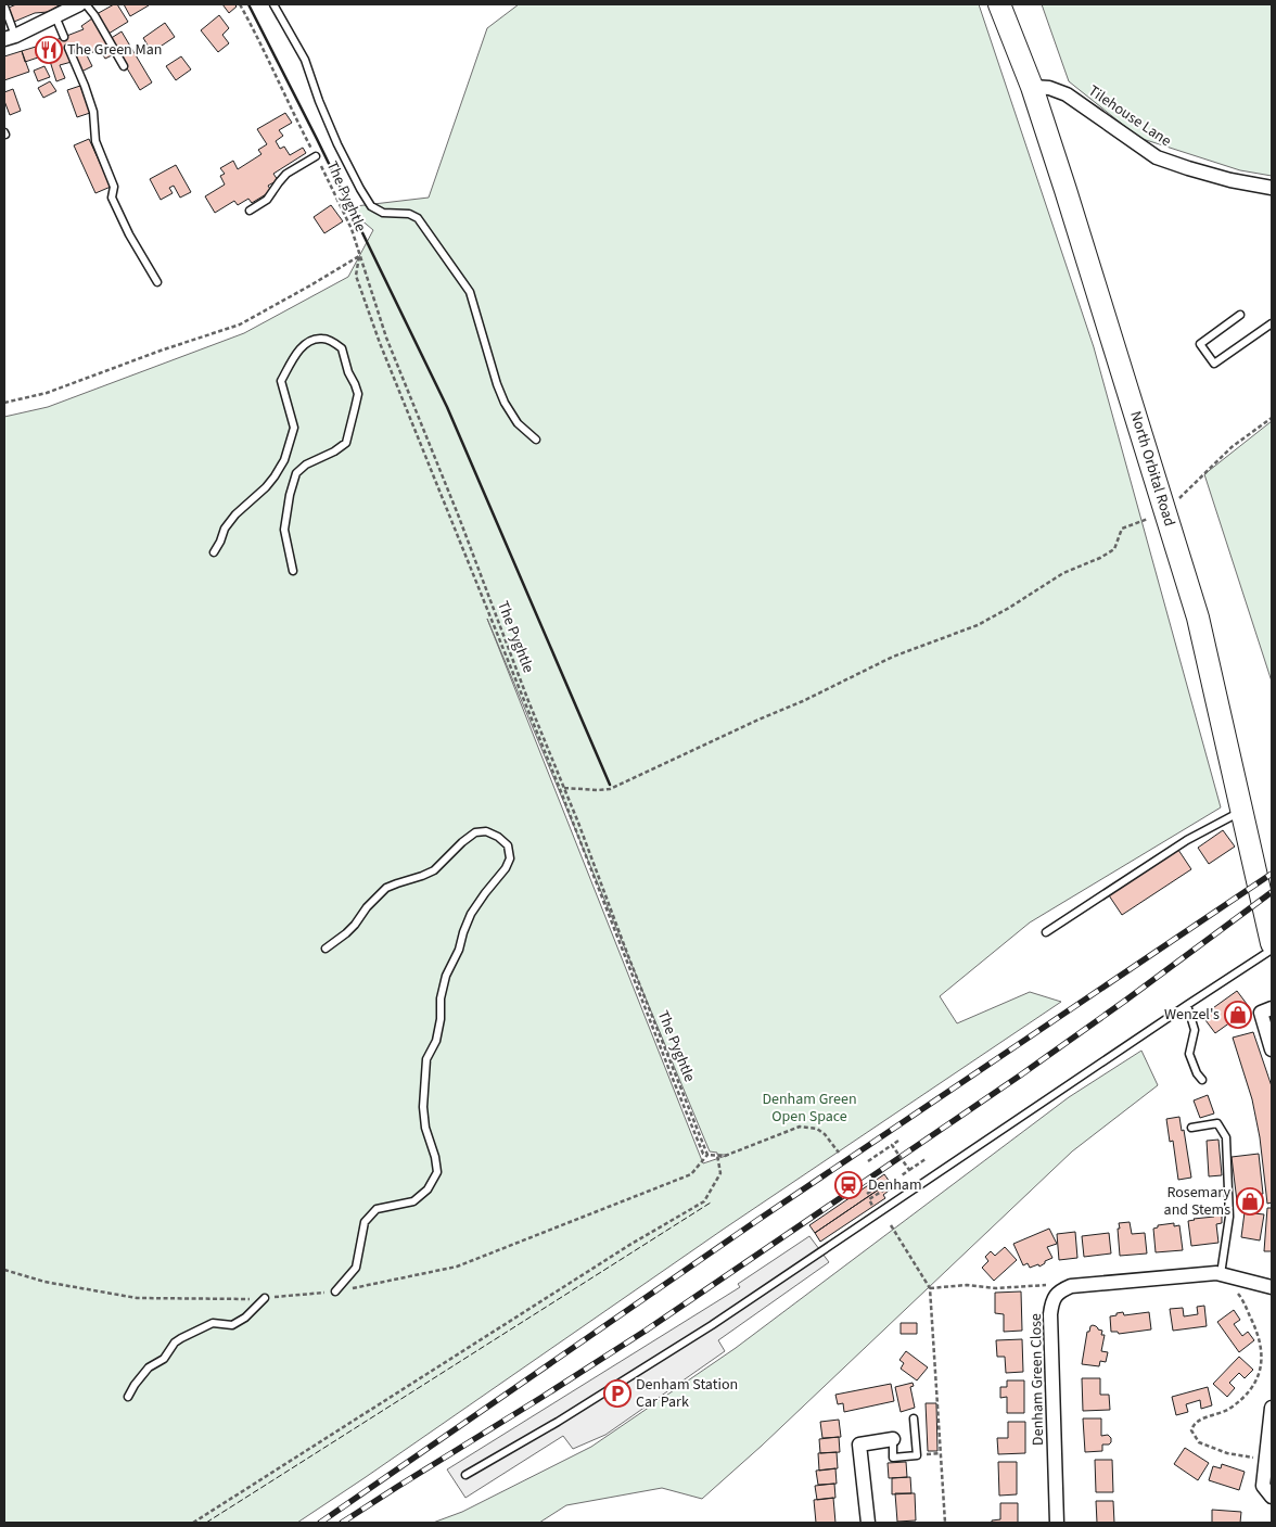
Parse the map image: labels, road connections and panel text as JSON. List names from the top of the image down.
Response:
{
  "streets": {
    "main road": ["North Orbital Road"],
    "street": ["Tilehouse Lane", "Denham Green Close"],
    "path": ["The Pyghtle"]
  },
  "crossings": [
    ["Tilehouse Lane", "North Orbital Road"]
  ],
  "parks": ["Denham Green Open Space"],
  "places": {
    "restaurant": ["The Green Man"],
    "shop": ["Wenzel's", "Rosemary and Stems"],
    "station": ["Denham"],
    "parking": ["Denham Station Car Park"]
  }
}
